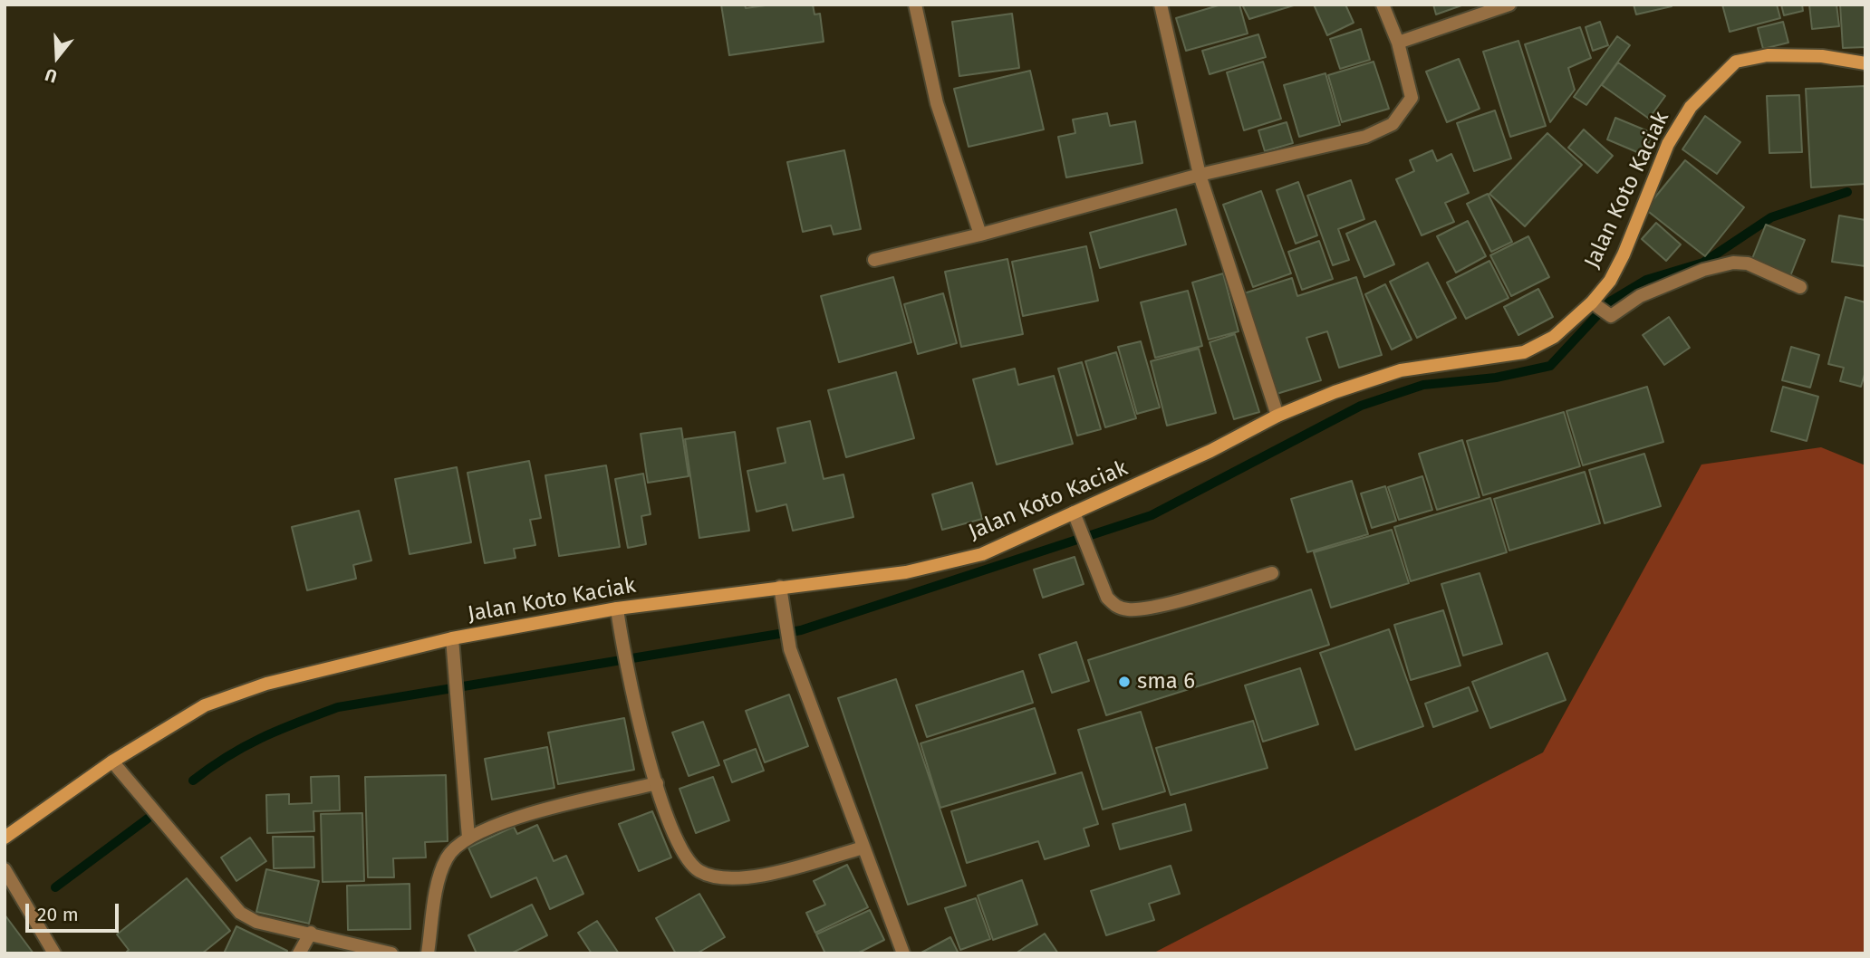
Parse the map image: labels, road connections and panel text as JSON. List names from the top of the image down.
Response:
{
  "streets": {
    "street": ["Jalan Koto Kaciak"]
  },
  "places": ["sma 6"],
  "scale_bar": "20 m",
  "north": "bottom"
}
